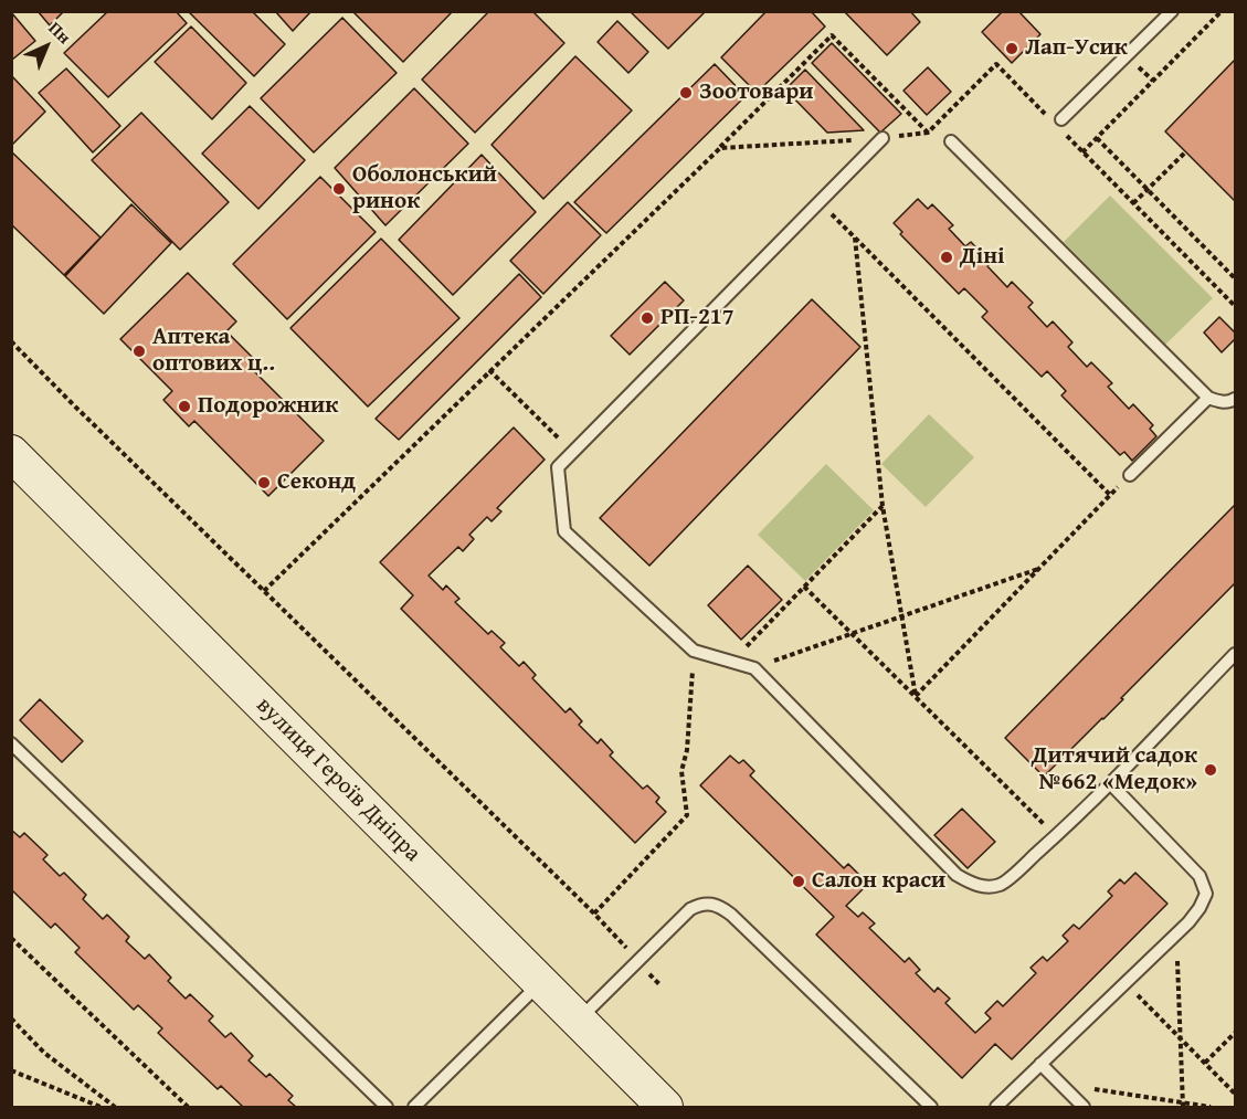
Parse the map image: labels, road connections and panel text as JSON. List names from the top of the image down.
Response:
{
  "streets": {
    "main road": ["вулиця Героїв Дніпра"]
  },
  "places": [
    "Лап-Усик",
    "Зоотовари",
    "Оболонський ринок",
    "Діні",
    "РП-217",
    "Аптека оптових ц‥",
    "Подорожник",
    "Секонд",
    "Дитячий садок №662 «Медок»",
    "Салон краси"
  ],
  "north": "top right"
}
